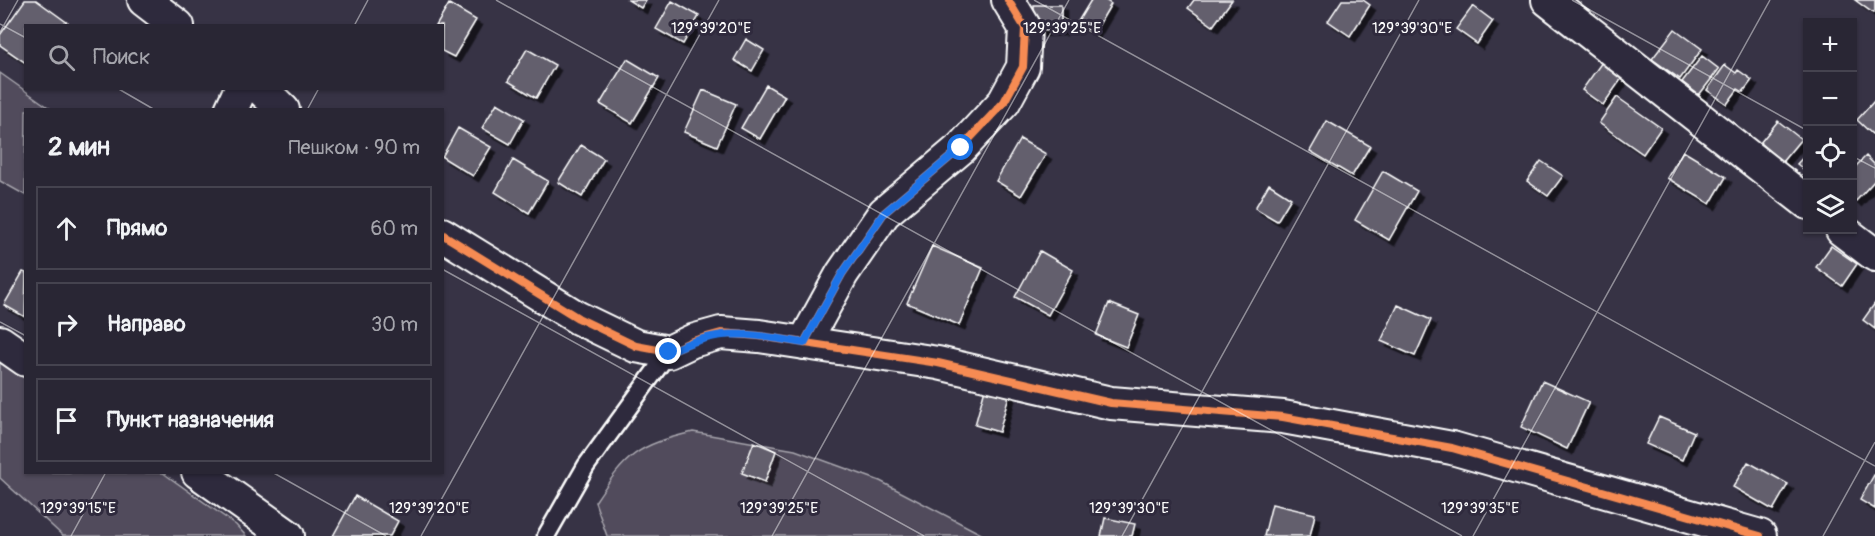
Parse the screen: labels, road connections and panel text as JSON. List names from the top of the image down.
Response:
{
  "page": {
    "map_buttons": ["+", "−"],
    "search": "Поиск",
    "heading": ["2 мин", "Пешком · 90 m"],
    "list": [
      ["Прямо", "60 m"],
      ["Направо", "30 m"],
      "Пункт назначения"
    ]
  },
  "coordinates": [
    "129°39'20\"E",
    "129°39'25\"E",
    "129°39'30\"E",
    "129°39'15\"E",
    "129°39'35\"E"
  ]
}
